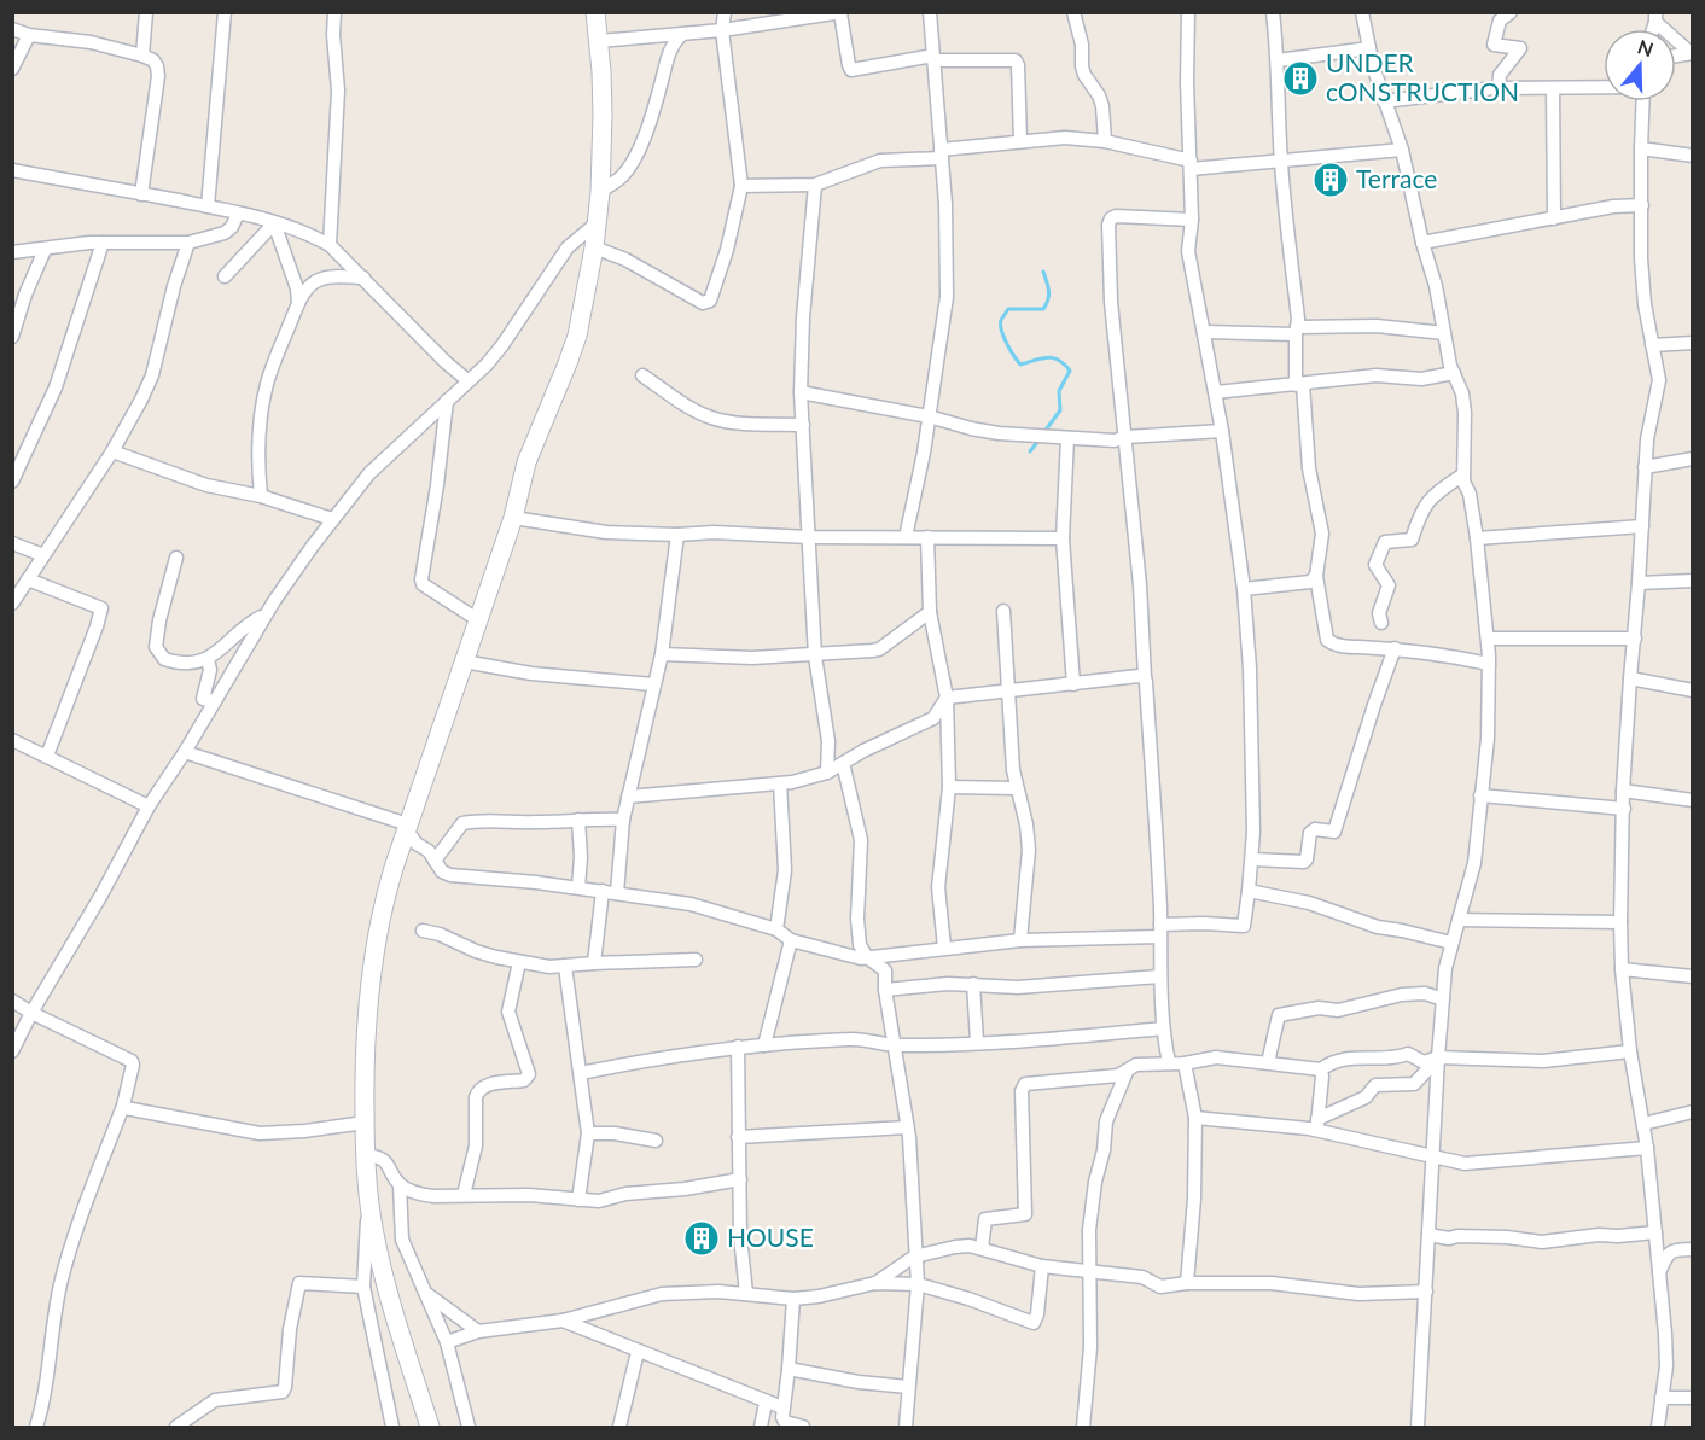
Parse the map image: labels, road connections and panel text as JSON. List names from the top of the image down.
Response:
{
  "places": {
    "building": ["UNDER cONSTRUCTION", "Terrace", "HOUSE"]
  },
  "north": "top"
}
